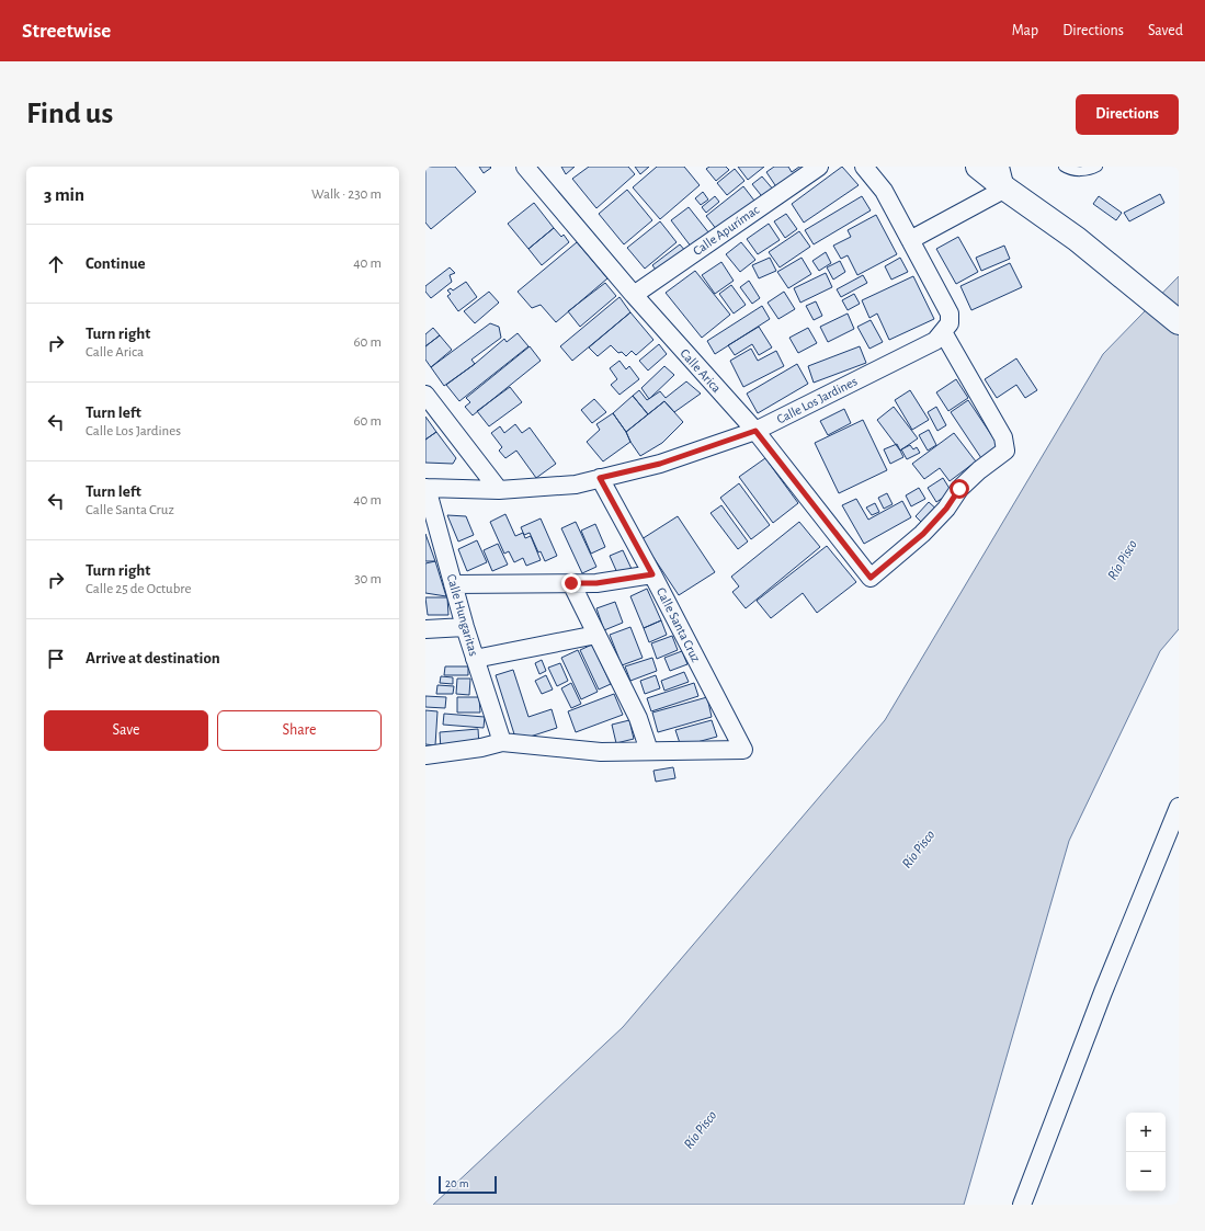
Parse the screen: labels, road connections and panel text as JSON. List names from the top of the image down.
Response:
{
  "streets": {
    "street": [
      "Calle Apurímac",
      "Calle Arica",
      "Calle Los Jardines",
      "Calle Hungaritas",
      "Calle Santa Cruz"
    ]
  },
  "crossings": [
    ["Calle Apurímac", "Calle Arica"],
    ["Calle Arica", "Calle Los Jardines"],
    ["Calle Los Jardines", "Calle Hungaritas"],
    ["Calle Los Jardines", "Calle Santa Cruz"]
  ],
  "water": ["Río Pisco"],
  "scale_bar": "20 m",
  "page": {
    "header": "Streetwise",
    "nav": ["Map", "Directions", "Saved"],
    "buttons": [
      "Directions",
      ["Save", "Share"]
    ],
    "title": "Find us",
    "heading": ["3 min", "Walk · 230 m"],
    "list": [
      ["Continue", "40 m"],
      ["Turn right", "Calle Arica", "60 m"],
      ["Turn left", "Calle Los Jardines", "60 m"],
      ["Turn left", "Calle Santa Cruz", "40 m"],
      ["Turn right", "Calle 25 de Octubre", "30 m"],
      "Arrive at destination"
    ],
    "map_buttons": ["+", "−"],
    "scale": "20 m"
  }
}
